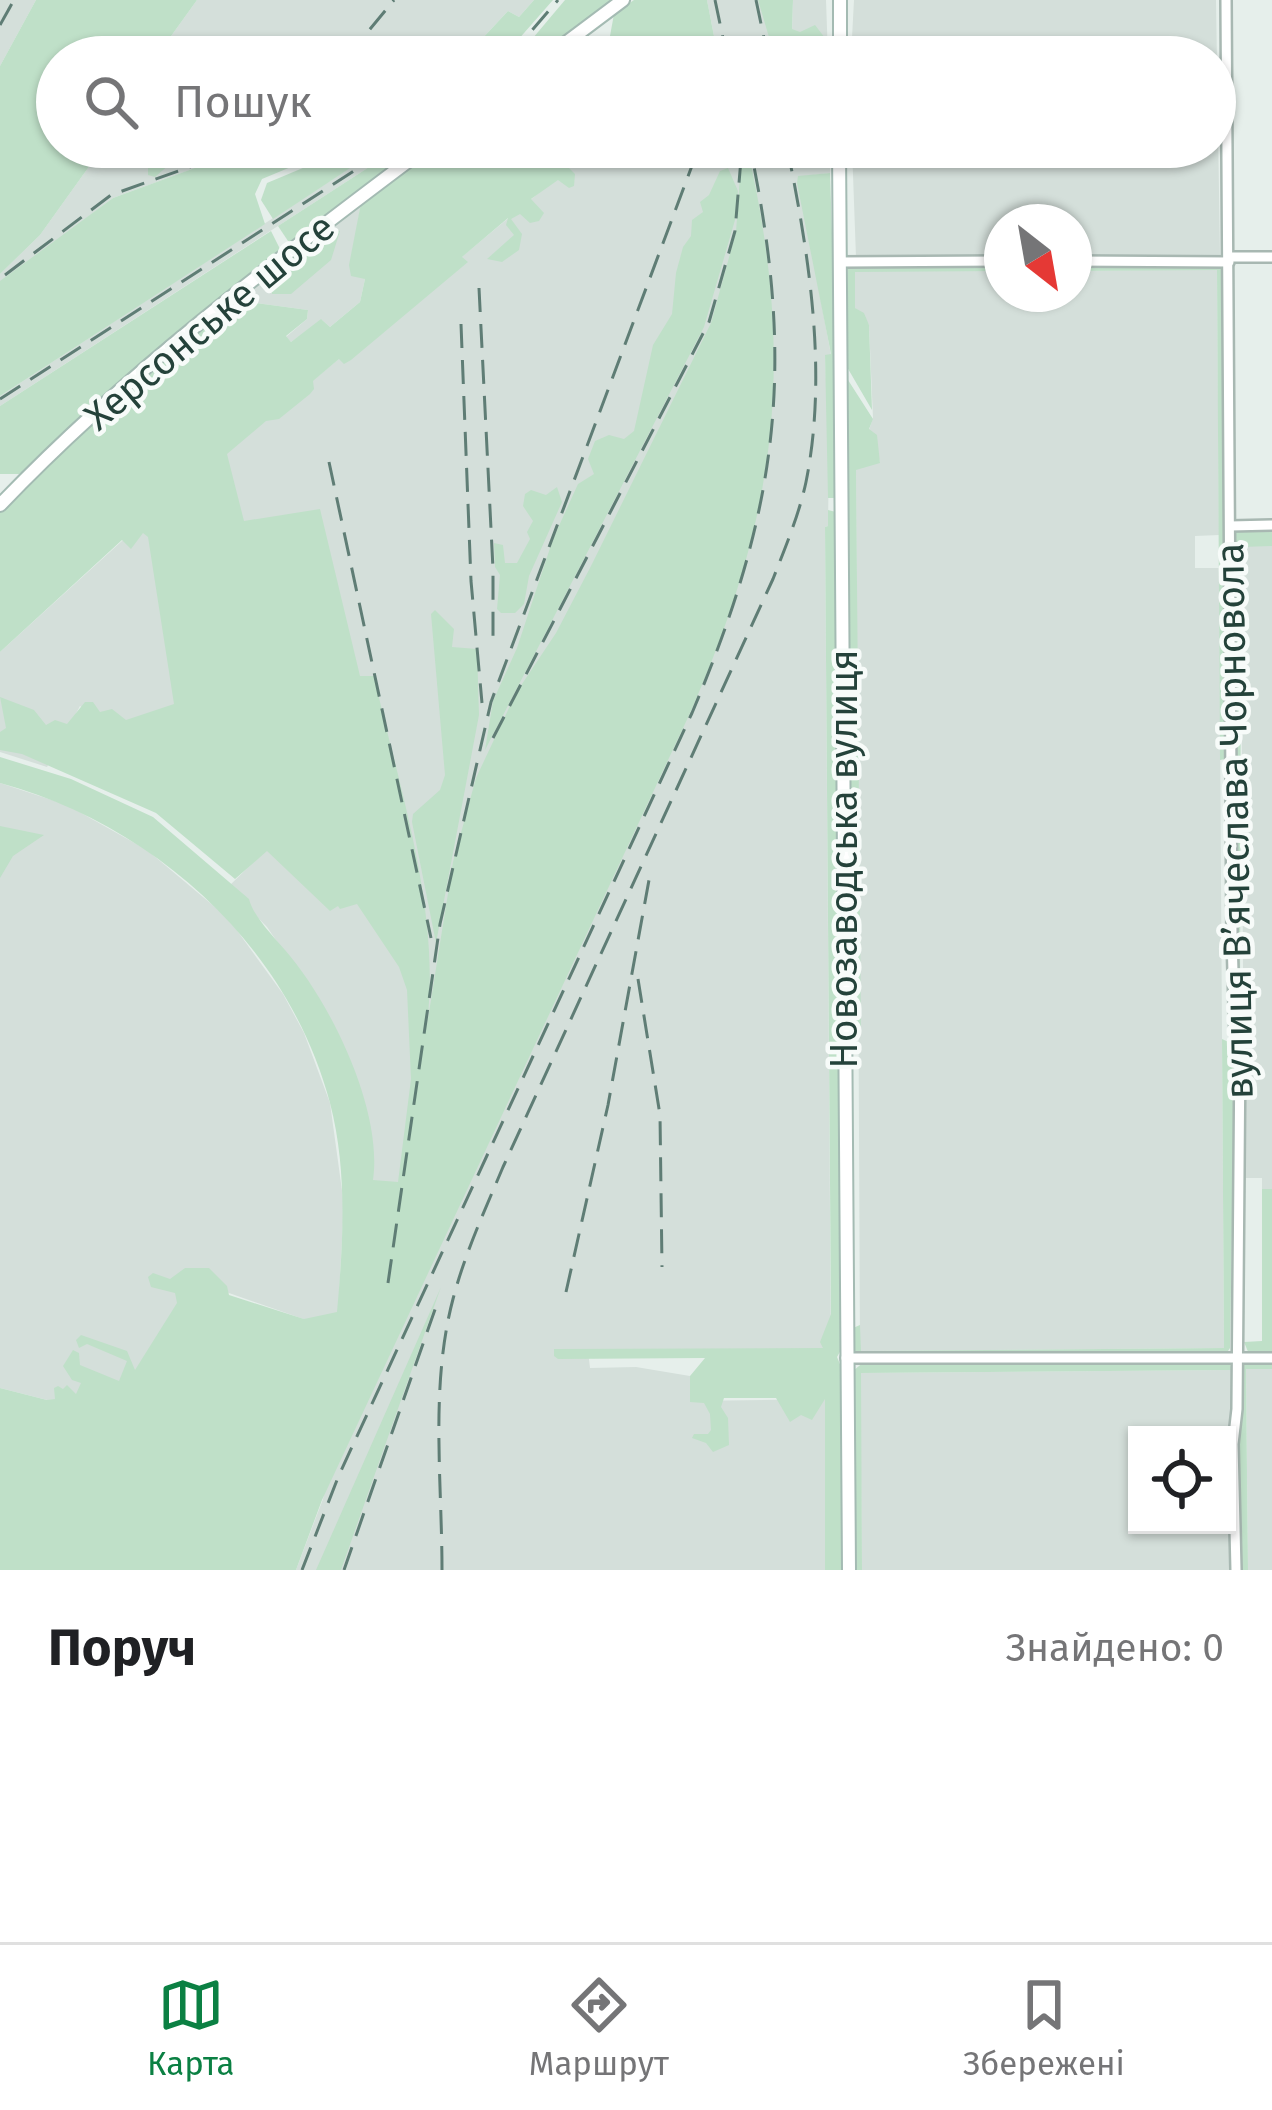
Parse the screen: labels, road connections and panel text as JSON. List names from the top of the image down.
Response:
{
  "streets": {
    "street": ["Херсонське шосе", "вулиця Вʼячеслава Чорновола", "Новозаводська вулиця"]
  },
  "north": "bottom right",
  "page": {
    "search": "Пошук",
    "heading": ["Поруч", "Знайдено: 0"],
    "nav": ["Карта", "Маршрут", "Збережені"]
  }
}
